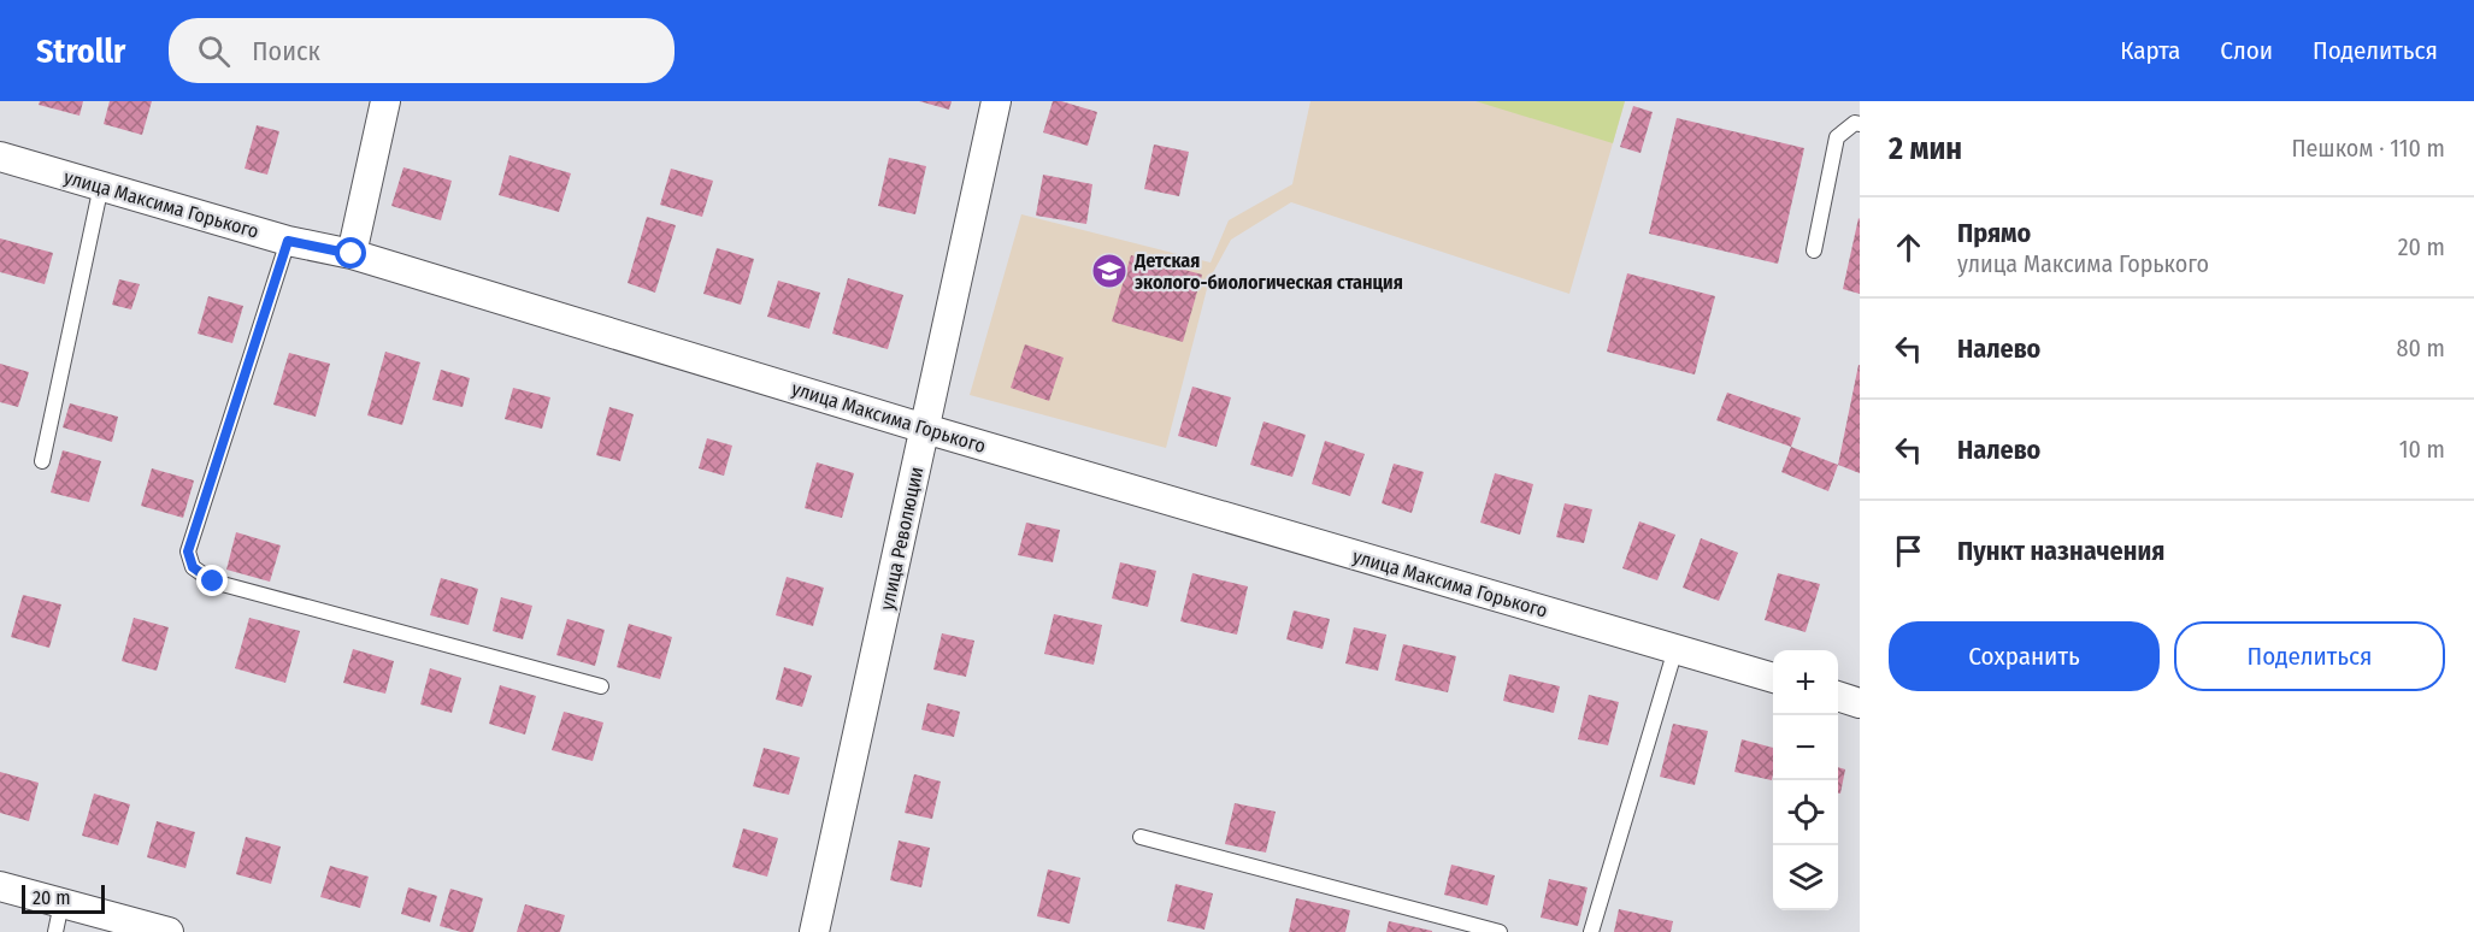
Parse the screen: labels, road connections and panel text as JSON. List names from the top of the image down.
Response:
{
  "streets": {
    "street": ["улица Максима Горького", "улица Революции"]
  },
  "crossings": [
    ["улица Максима Горького", "улица Революции"]
  ],
  "places": {
    "school or university": ["Детская эколого-биологическая станция"]
  },
  "scale_bar": "20 m",
  "page": {
    "header": "Strollr",
    "search": "Поиск",
    "nav": ["Карта", "Слои", "Поделиться"],
    "heading": ["2 мин", "Пешком · 110 m"],
    "list": [
      ["Прямо", "улица Максима Горького", "20 m"],
      ["Налево", "80 m"],
      ["Налево", "10 m"],
      "Пункт назначения"
    ],
    "buttons": ["Сохранить", "Поделиться"],
    "map_buttons": ["+", "−"],
    "scale": "20 m"
  }
}
